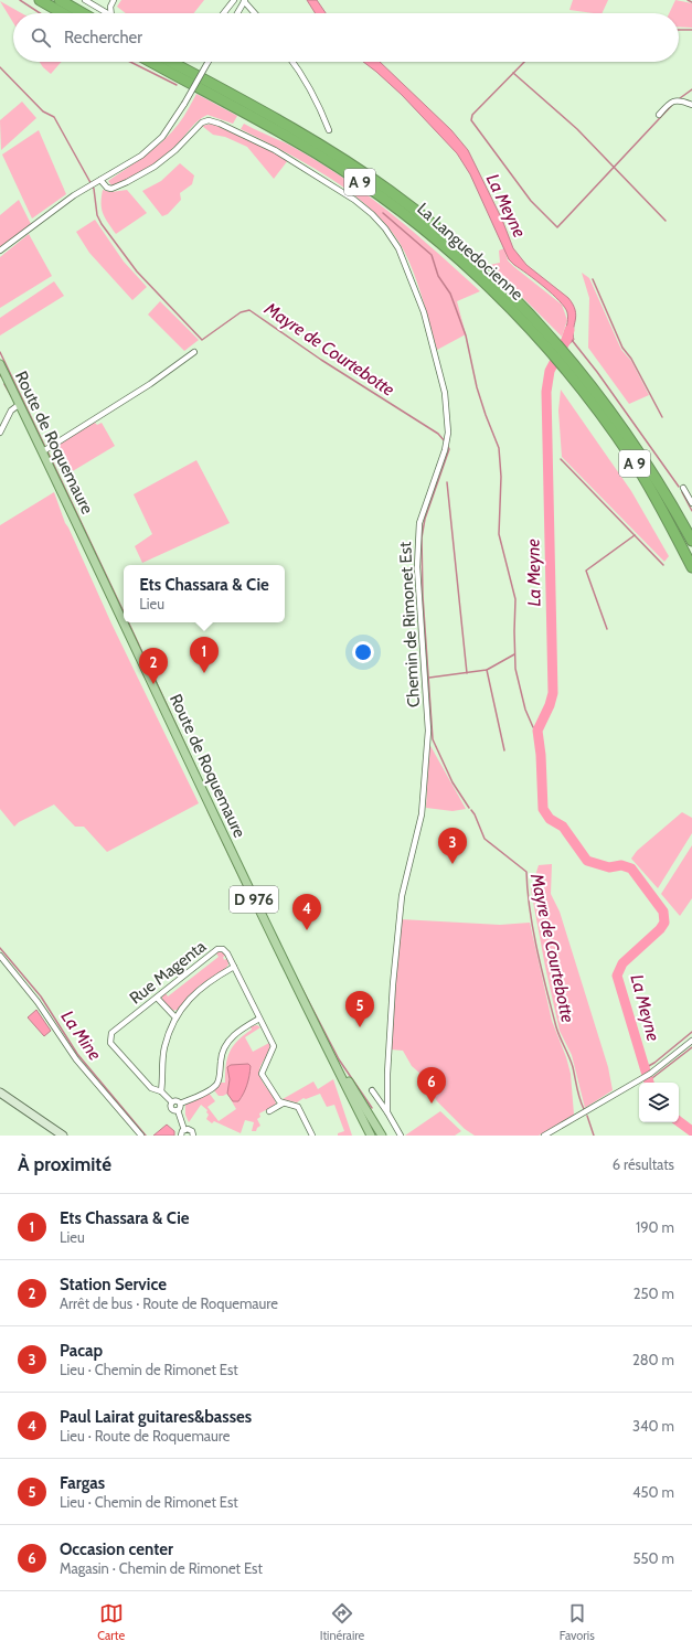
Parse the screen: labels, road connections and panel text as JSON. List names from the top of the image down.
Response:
{
  "streets": {
    "highway": ["A 9", "La Languedocienne"],
    "main road": ["Route de Roquemaure", "D 976"],
    "street": ["Chemin de Rimonet Est", "Rue Magenta"]
  },
  "water": ["La Meyne", "Mayre de Courtebotte", "La Mine"],
  "page": {
    "search": "Rechercher",
    "popup": ["Ets Chassara & Cie", "Lieu"],
    "pins": [
      "1",
      "2",
      "3",
      "4",
      "5",
      "6"
    ],
    "heading": ["À proximité", "6 résultats"],
    "list": [
      {
        "mark": "1",
        "name": "Ets Chassara & Cie",
        "note": "Lieu",
        "value": "190 m"
      },
      {
        "mark": "2",
        "name": "Station Service",
        "note": "Arrêt de bus · Route de Roquemaure",
        "value": "250 m"
      },
      {
        "mark": "3",
        "name": "Pacap",
        "note": "Lieu · Chemin de Rimonet Est",
        "value": "280 m"
      },
      {
        "mark": "4",
        "name": "Paul Lairat guitares&basses",
        "note": "Lieu · Route de Roquemaure",
        "value": "340 m"
      },
      {
        "mark": "5",
        "name": "Fargas",
        "note": "Lieu · Chemin de Rimonet Est",
        "value": "450 m"
      },
      {
        "mark": "6",
        "name": "Occasion center",
        "note": "Magasin · Chemin de Rimonet Est",
        "value": "550 m"
      }
    ],
    "nav": ["Carte", "Itinéraire", "Favoris"]
  }
}
